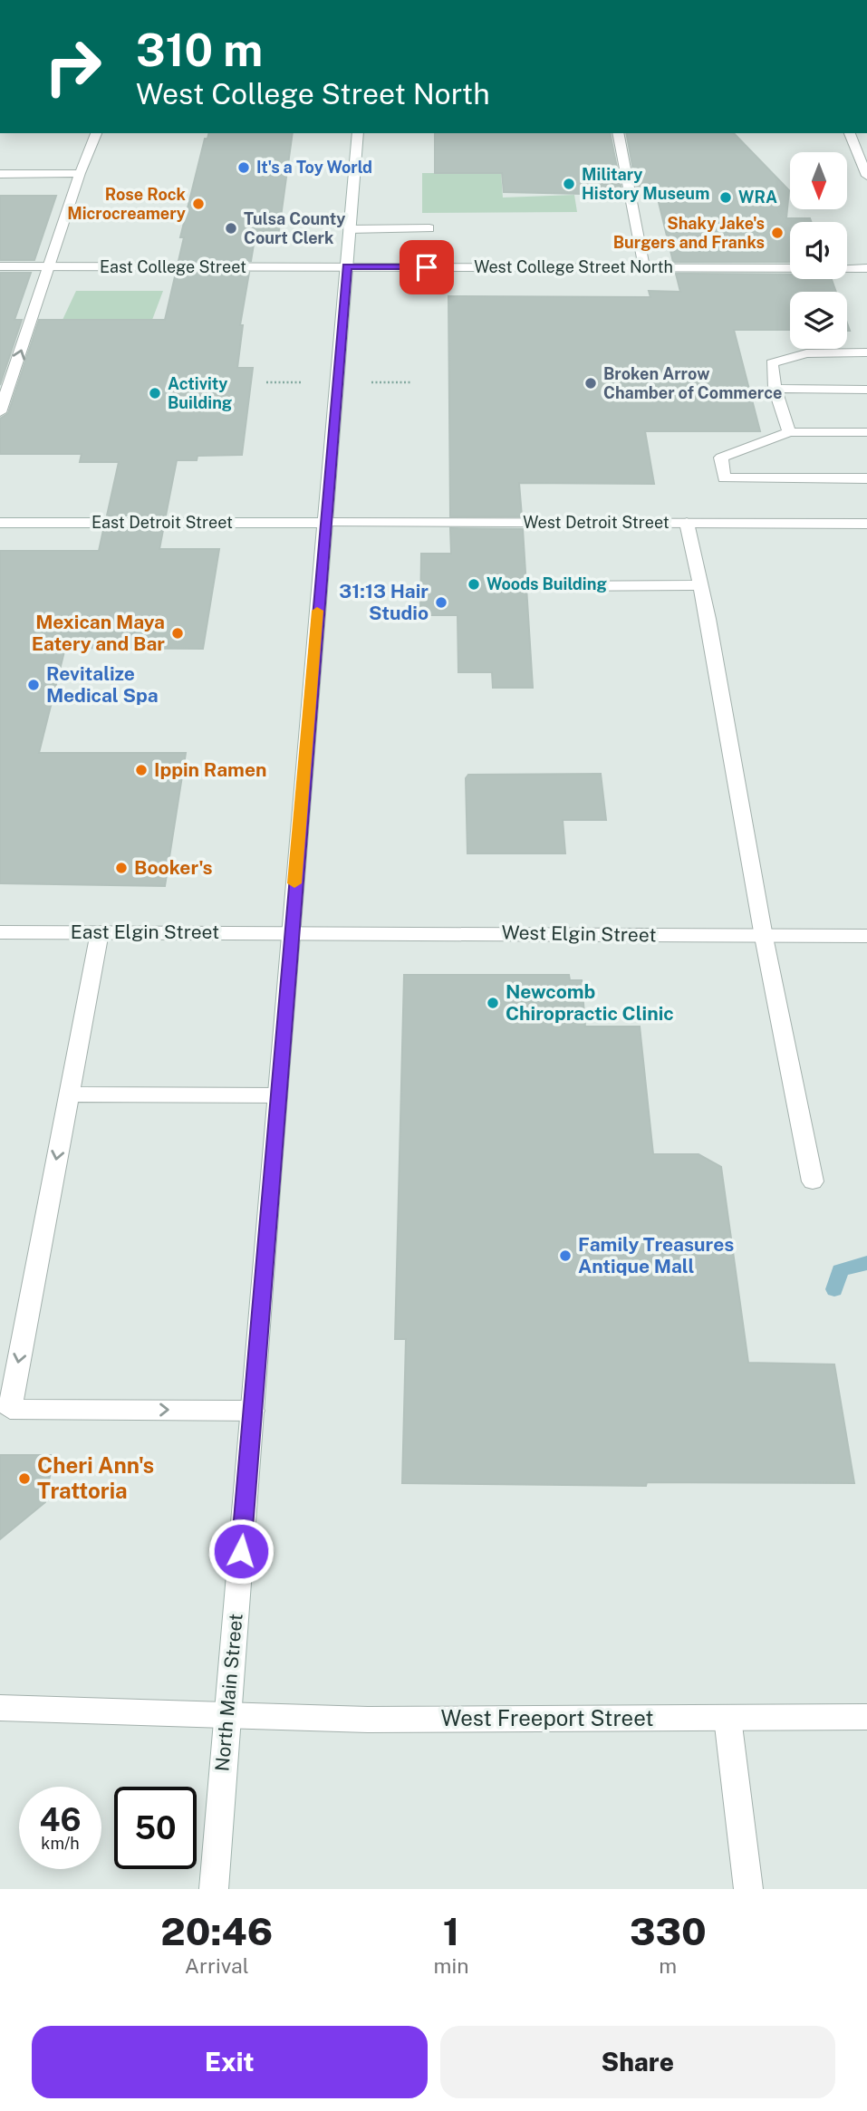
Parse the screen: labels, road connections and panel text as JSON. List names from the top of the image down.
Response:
{
  "streets": {
    "street": [
      "East College Street",
      "West College Street North",
      "East Detroit Street",
      "West Detroit Street",
      "East Elgin Street",
      "West Elgin Street",
      "North Main Street",
      "West Freeport Street"
    ]
  },
  "crossings": [
    ["East College Street", "West College Street North"],
    ["East College Street", "North Main Street"],
    ["West College Street North", "North Main Street"],
    ["East Detroit Street", "West Detroit Street"],
    ["East Detroit Street", "North Main Street"],
    ["West Detroit Street", "North Main Street"],
    ["East Elgin Street", "West Elgin Street"],
    ["East Elgin Street", "North Main Street"],
    ["West Elgin Street", "North Main Street"],
    ["North Main Street", "West Freeport Street"]
  ],
  "places": [
    "It's a Toy World",
    "Military History Museum",
    "WRA",
    "Rose Rock Microcreamery",
    "Tulsa County Court Clerk",
    "Shaky Jake's Burgers and Franks",
    "Broken Arrow Chamber of Commerce",
    "Activity Building",
    "Woods Building",
    "31:13 Hair Studio",
    "Mexican Maya Eatery and Bar",
    "Revitalize Medical Spa",
    "Ippin Ramen",
    "Booker's",
    "Newcomb Chiropractic Clinic",
    "Family Treasures Antique Mall",
    "Cheri Ann's Trattoria"
  ],
  "north": "bottom",
  "page": {
    "turn": ["310 m", "West College Street North"],
    "speed": "46 km/h",
    "limit": "50",
    "eta": [
      "20:46",
      "Arrival",
      "1",
      "min",
      "330",
      "m"
    ],
    "buttons": ["Exit", "Share"]
  }
}
